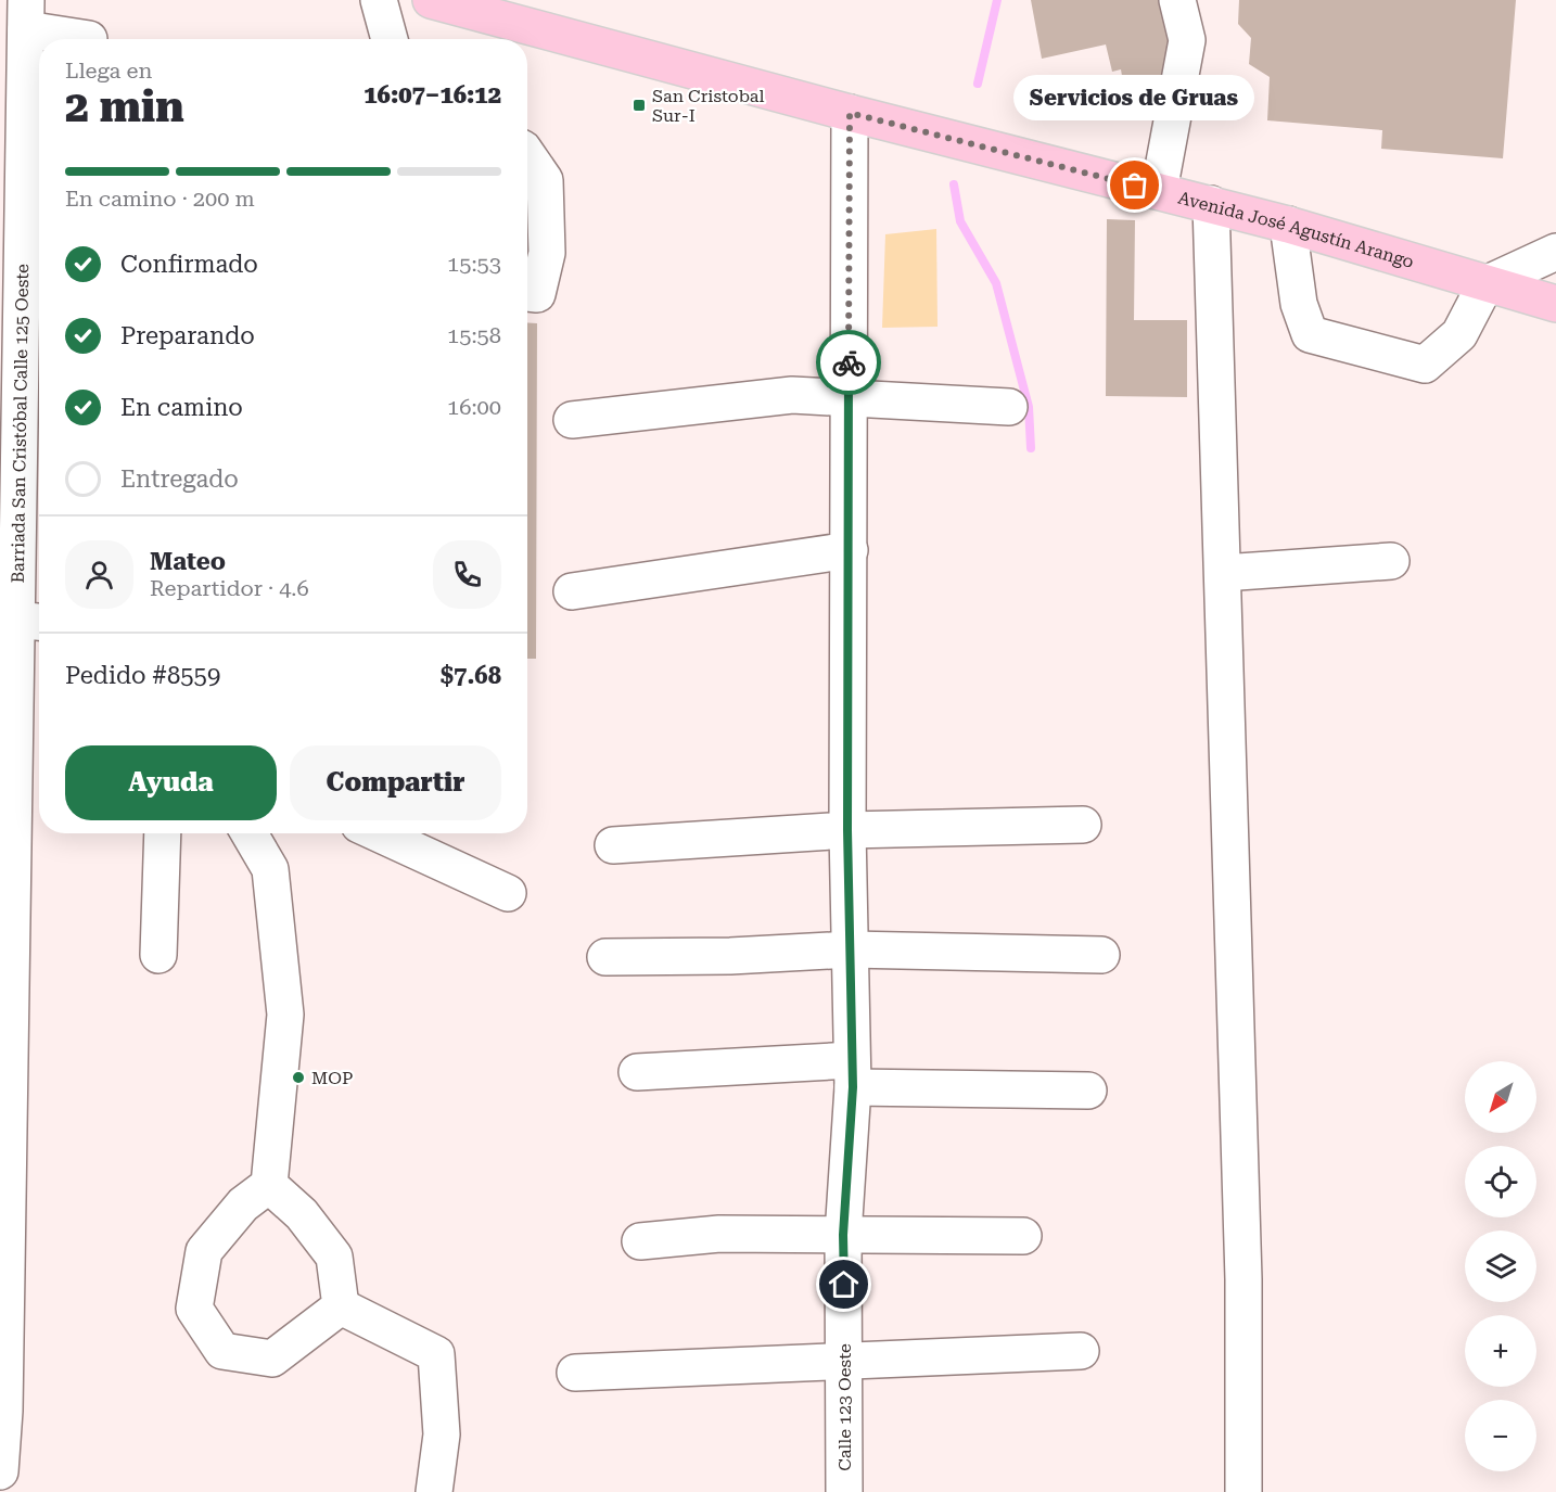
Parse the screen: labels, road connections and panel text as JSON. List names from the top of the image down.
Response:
{
  "streets": {
    "main road": ["Avenida José Agustín Arango"],
    "street": ["Barriada San Cristóbal Calle 125 Oeste", "Calle 123 Oeste"]
  },
  "crossings": [
    ["Avenida José Agustín Arango", "Calle 123 Oeste"]
  ],
  "places": {
    "transit": ["San Cristobal Sur-I"],
    "other": ["Servicios de Gruas", "MOP"]
  },
  "north": "bottom left",
  "page": {
    "heading": ["2 min", "Llega en", "16:07–16:12"],
    "panel": [
      "Mateo",
      "Repartidor · 4.6",
      "Pedido #8559",
      "$7.68"
    ],
    "bubble": "Servicios de Gruas",
    "bar": "En camino · 200 m",
    "list": [
      ["Confirmado", "15:53"],
      ["Preparando", "15:58"],
      ["En camino", "16:00"],
      "Entregado"
    ],
    "buttons": ["Ayuda", "Compartir"],
    "map_buttons": ["+", "−"]
  }
}
